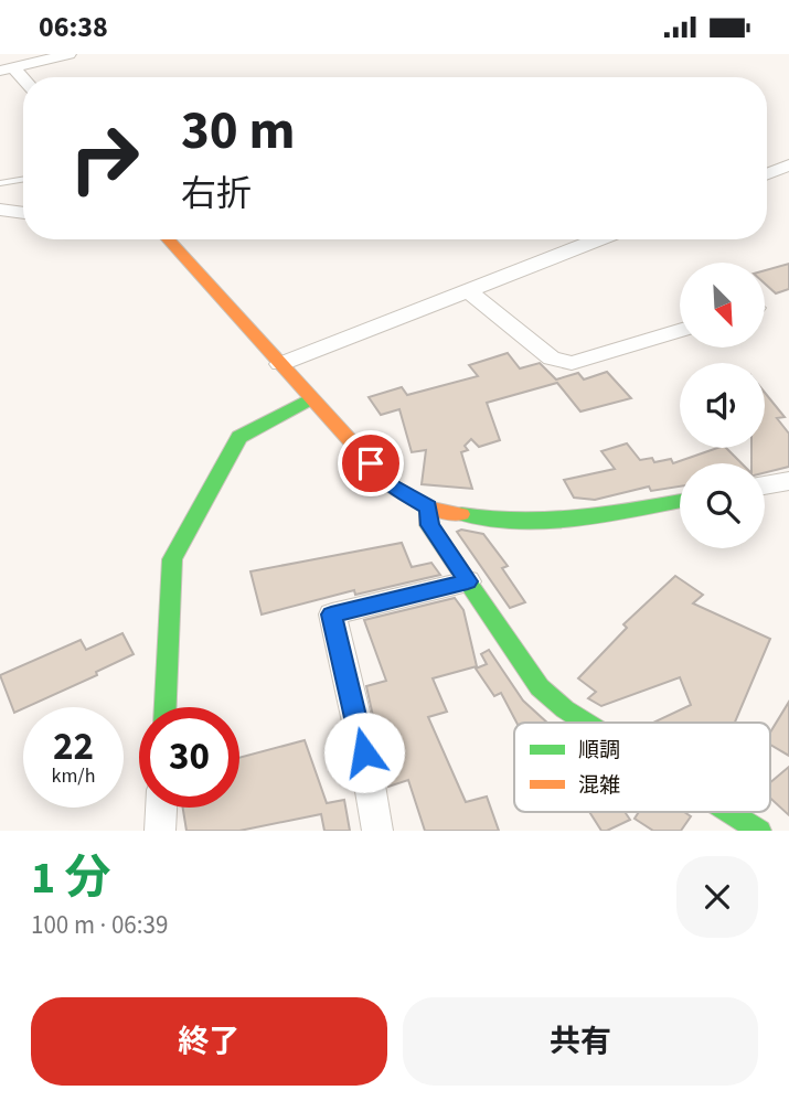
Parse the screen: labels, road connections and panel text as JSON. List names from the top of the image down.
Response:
{
  "legend": ["順調", "混雑"],
  "north": "bottom right",
  "page": {
    "status": "06:38",
    "turn": ["30 m", "右折"],
    "speed": "22 km/h",
    "limit": "30",
    "heading": ["1 分", "100 m · 06:39"],
    "buttons": ["終了", "共有"]
  }
}
